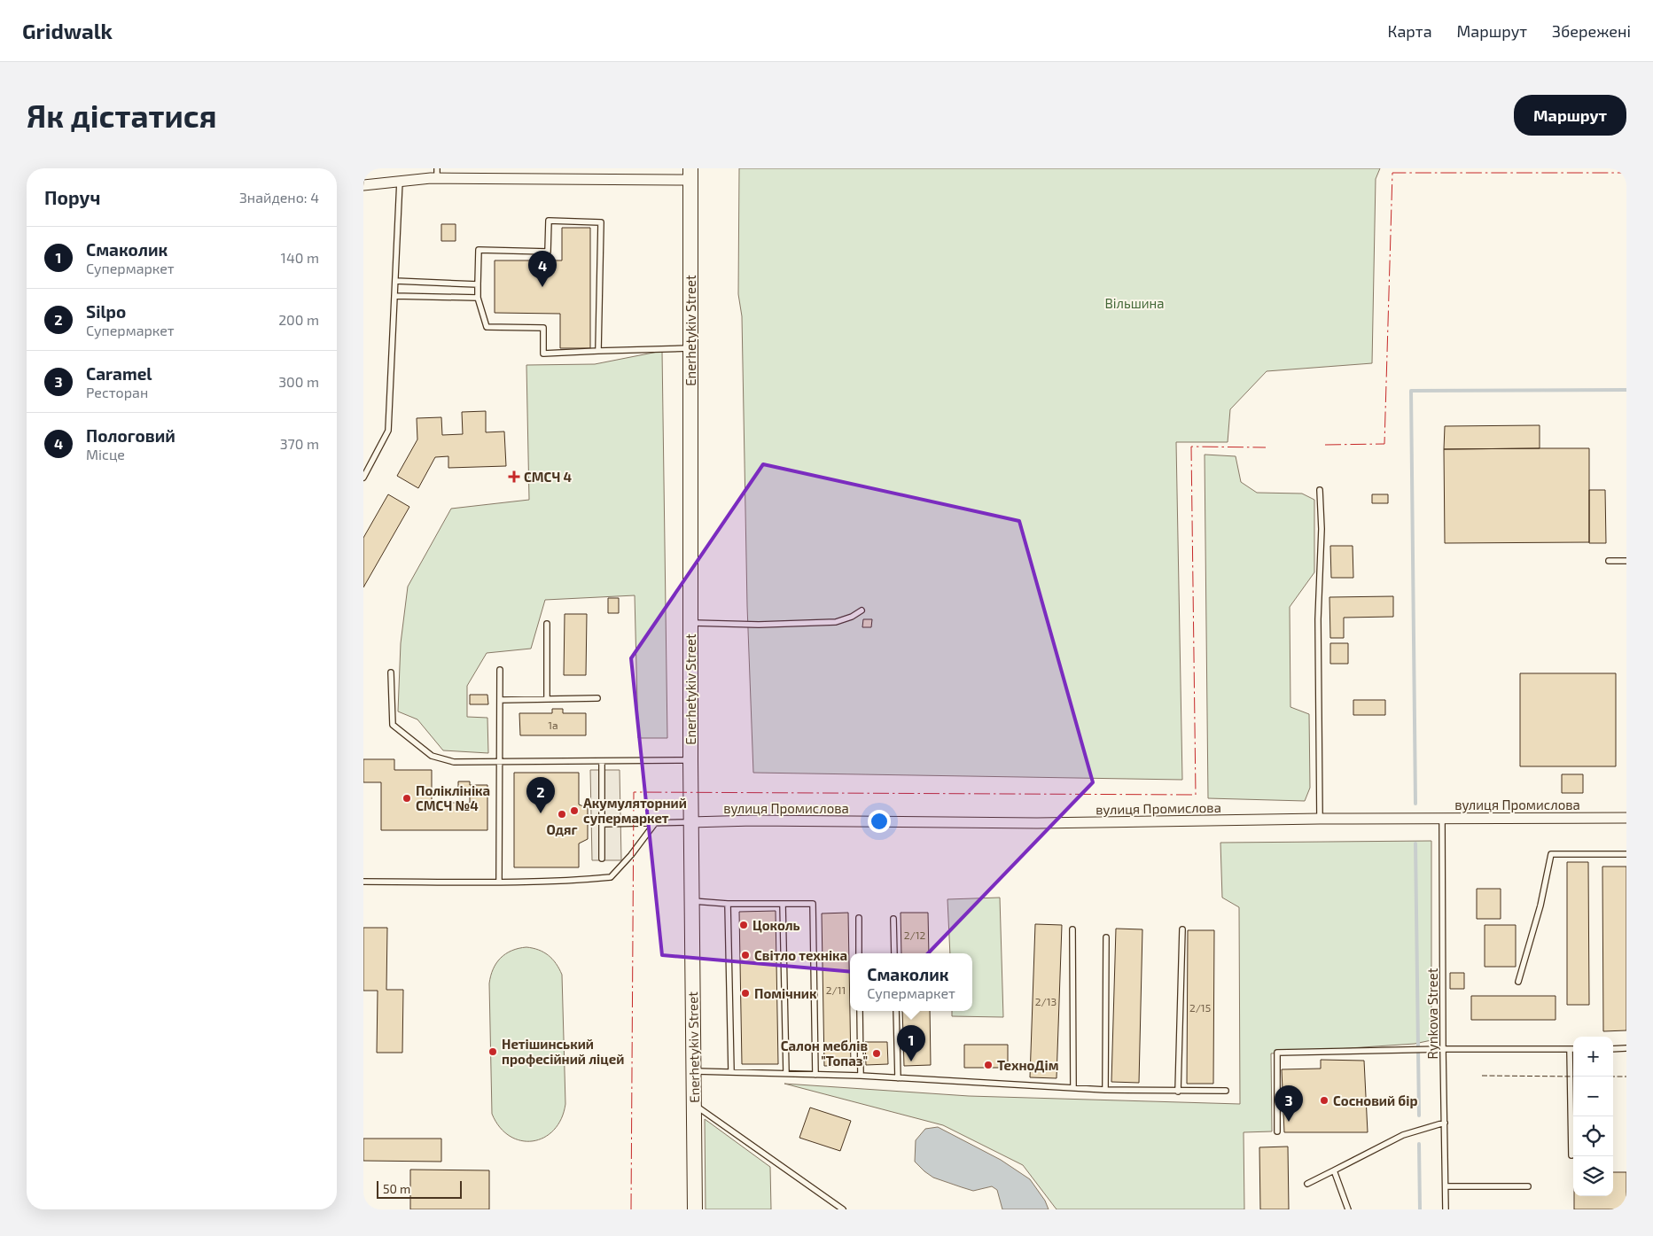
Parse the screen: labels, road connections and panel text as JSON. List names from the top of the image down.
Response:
{
  "streets": {
    "main road": ["Enerhetykiv Street"],
    "street": ["вулиця Промислова"],
    "lane": ["Rynkova Street"]
  },
  "crossings": [
    ["Enerhetykiv Street", "вулиця Промислова"],
    ["вулиця Промислова", "Rynkova Street"]
  ],
  "parks": ["Вільшина"],
  "places": {
    "health": ["СМСЧ 4"],
    "other": [
      "Поліклініка СМСЧ №4",
      "Акумуляторний супермаркет",
      "Одяг",
      "Цоколь",
      "Світло техніка",
      "Помічник",
      "Нетішинський професійний ліцей",
      "Салон меблів \"Топаз\"",
      "ТехноДім",
      "Сосновий бір"
    ]
  },
  "house_numbers": [
    "1а",
    "2/12",
    "2/11",
    "2/13",
    "2/15"
  ],
  "scale_bar": "50 m",
  "page": {
    "header": "Gridwalk",
    "nav": ["Карта", "Маршрут", "Збережені"],
    "buttons": "Маршрут",
    "title": "Як дістатися",
    "heading": ["Поруч", "Знайдено: 4"],
    "list": [
      {
        "mark": "1",
        "name": "Смаколик",
        "note": "Супермаркет",
        "value": "140 m"
      },
      {
        "mark": "2",
        "name": "Silpo",
        "note": "Супермаркет",
        "value": "200 m"
      },
      {
        "mark": "3",
        "name": "Caramel",
        "note": "Ресторан",
        "value": "300 m"
      },
      {
        "mark": "4",
        "name": "Пологовий",
        "note": "Місце",
        "value": "370 m"
      }
    ],
    "pins": [
      "4",
      "2",
      "1",
      "3"
    ],
    "popup": ["Смаколик", "Супермаркет"],
    "map_buttons": ["+", "−"],
    "scale": "50 m"
  }
}
